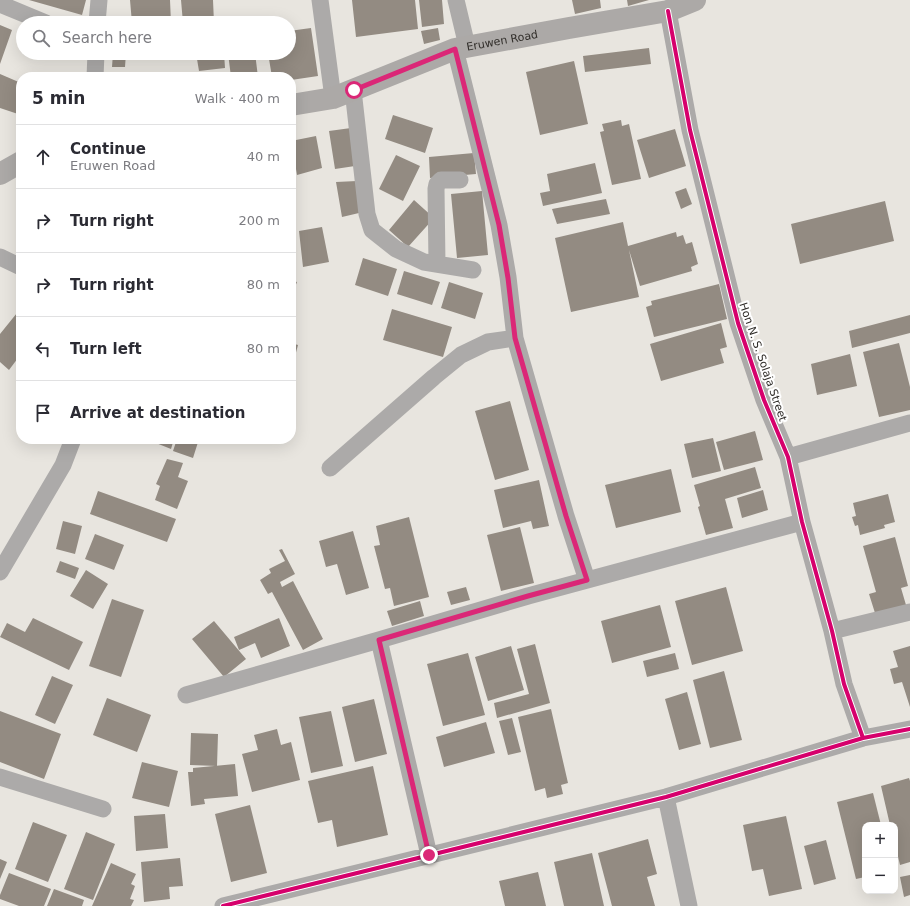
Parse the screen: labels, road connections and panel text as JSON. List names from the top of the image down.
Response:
{
  "streets": {
    "street": ["Eruwen Road", "Hon N. S. Solaja Street"]
  },
  "crossings": [
    ["Eruwen Road", "Hon N. S. Solaja Street"]
  ],
  "page": {
    "search": "Search here",
    "heading": ["5 min", "Walk · 400 m"],
    "list": [
      ["Continue", "Eruwen Road", "40 m"],
      ["Turn right", "200 m"],
      ["Turn right", "80 m"],
      ["Turn left", "80 m"],
      "Arrive at destination"
    ],
    "map_buttons": ["+", "−"]
  }
}
